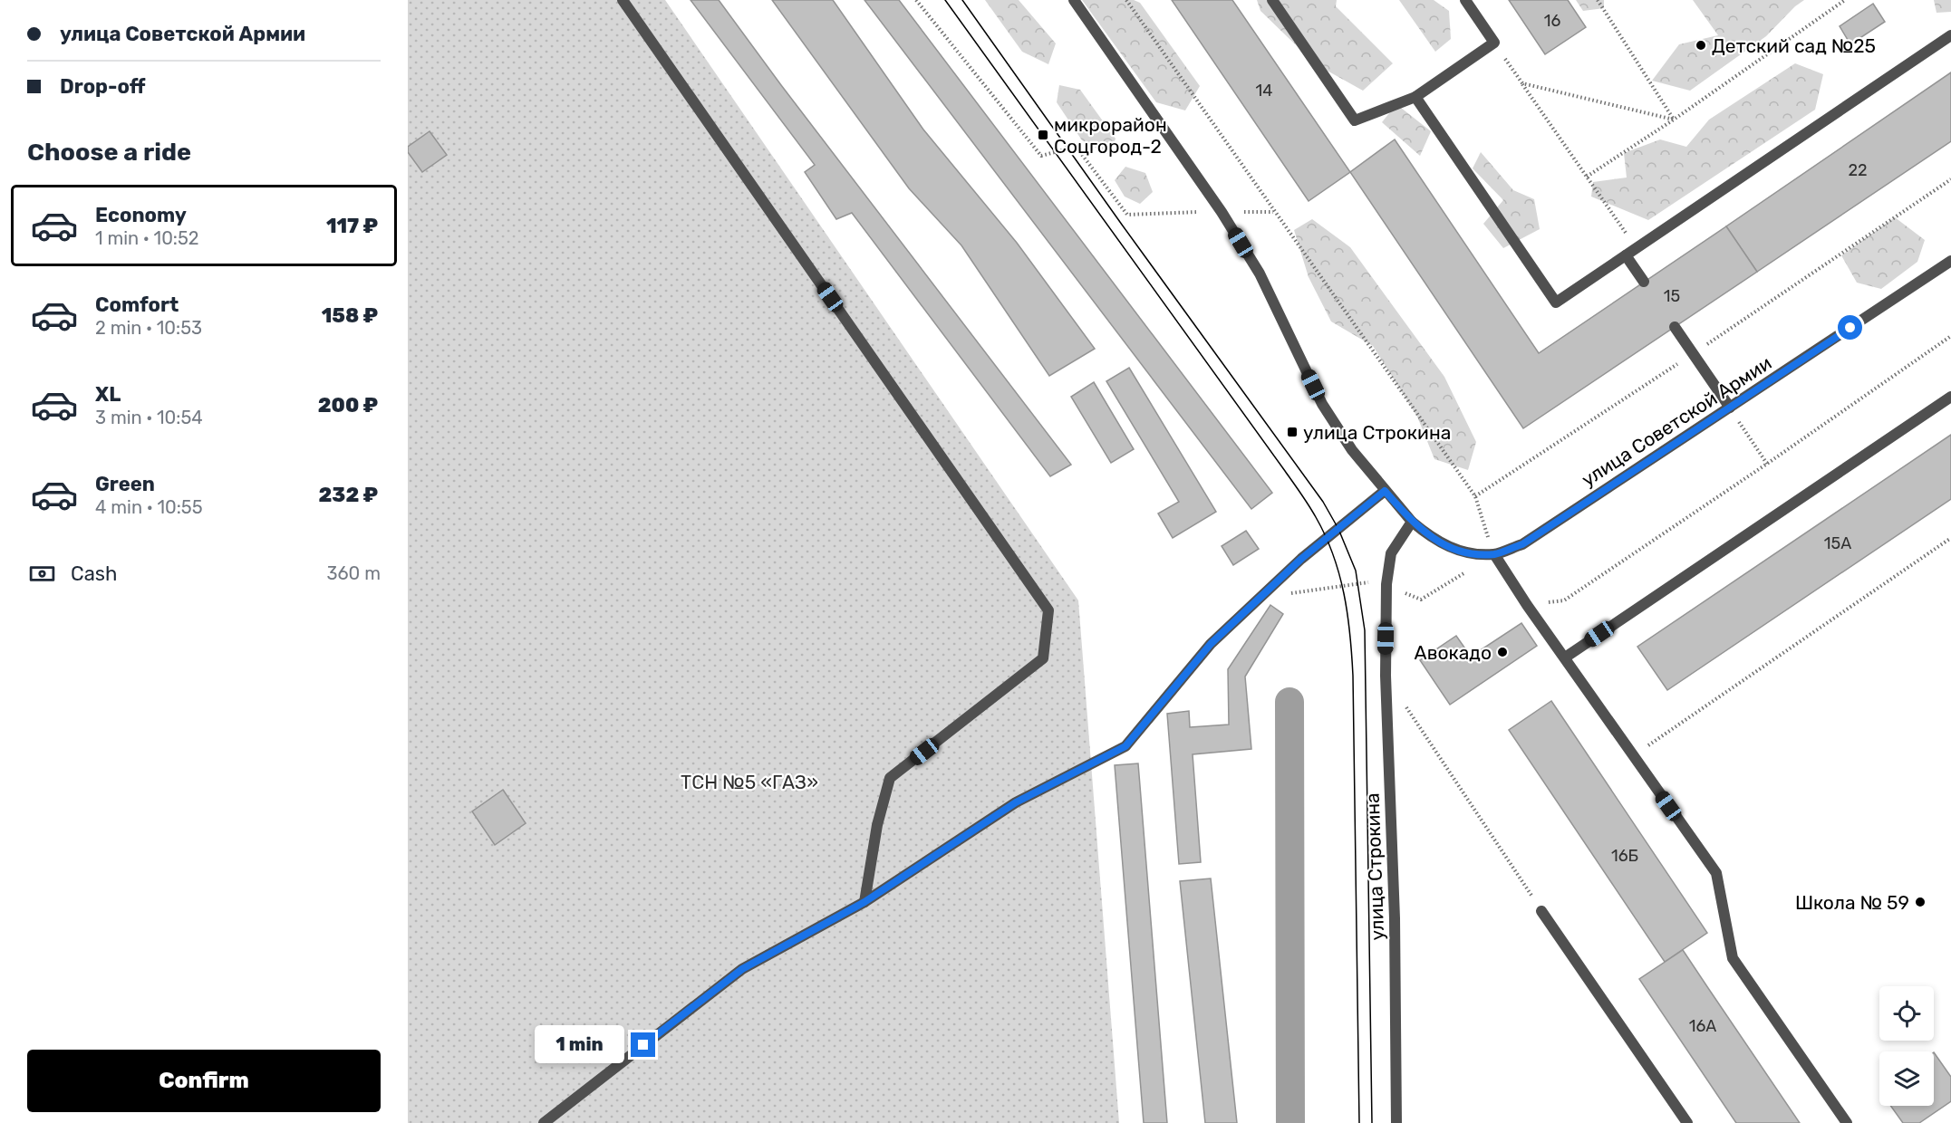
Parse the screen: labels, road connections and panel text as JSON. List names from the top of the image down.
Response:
{
  "streets": {
    "street": ["улица Советской Армии", "улица Строкина"]
  },
  "crossings": [
    ["улица Советской Армии", "улица Строкина"]
  ],
  "parks": ["ТСН №5 «ГАЗ»"],
  "places": {
    "other": ["Детский сад №25", "Авокадо", "Школа № 59"],
    "transit": ["микрорайон Соцгород-2", "улица Строкина"]
  },
  "house_numbers": [
    "16",
    "14",
    "22",
    "15",
    "15А",
    "16Б",
    "16А"
  ],
  "page": {
    "banner": ["улица Советской Армии", "Drop-off"],
    "heading": "Choose a ride",
    "list": [
      {
        "name": "Economy",
        "note": "1 min · 10:52",
        "value": "117 ₽"
      },
      {
        "name": "Comfort",
        "note": "2 min · 10:53",
        "value": "158 ₽"
      },
      {
        "name": "XL",
        "note": "3 min · 10:54",
        "value": "200 ₽"
      },
      {
        "name": "Green",
        "note": "4 min · 10:55",
        "value": "232 ₽"
      }
    ],
    "pay": ["Cash", "360 m"],
    "bubble": "1 min",
    "buttons": "Confirm"
  }
}
